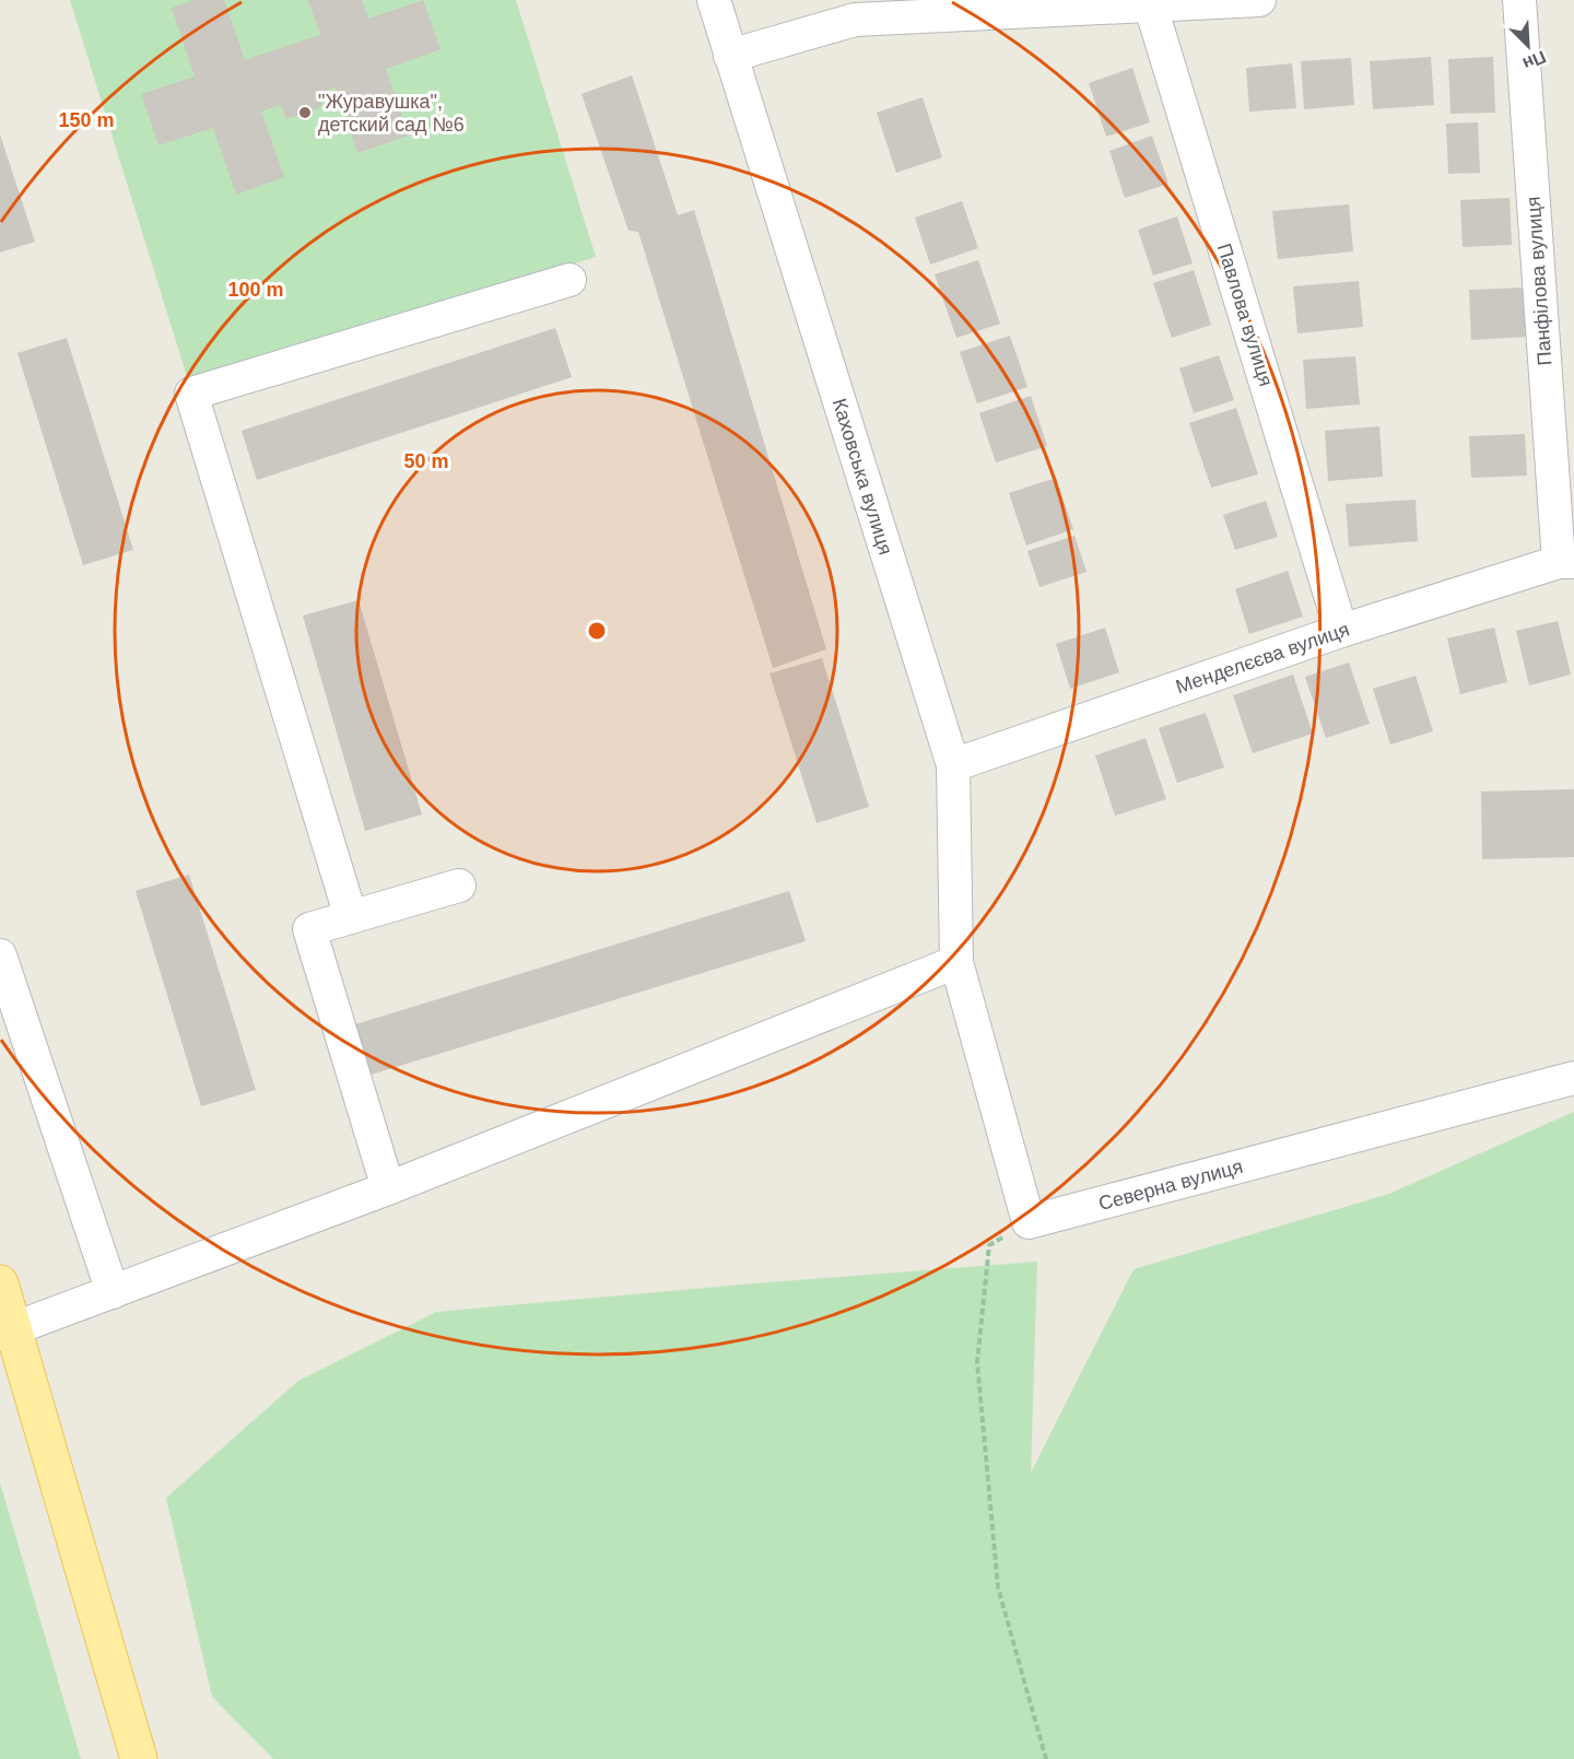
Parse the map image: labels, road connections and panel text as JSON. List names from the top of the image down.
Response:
{
  "streets": {
    "street": [
      "Панфілова вулиця",
      "Павлова вулиця",
      "Каховська вулиця",
      "Менделєєва вулиця",
      "Северна вулиця"
    ]
  },
  "crossings": [
    ["Панфілова вулиця", "Менделєєва вулиця"],
    ["Павлова вулиця", "Менделєєва вулиця"],
    ["Каховська вулиця", "Менделєєва вулиця"]
  ],
  "places": ["\"Журавушка\", детский сад №6"],
  "north": "bottom right",
  "rings": ["150 m", "100 m", "50 m"]
}
